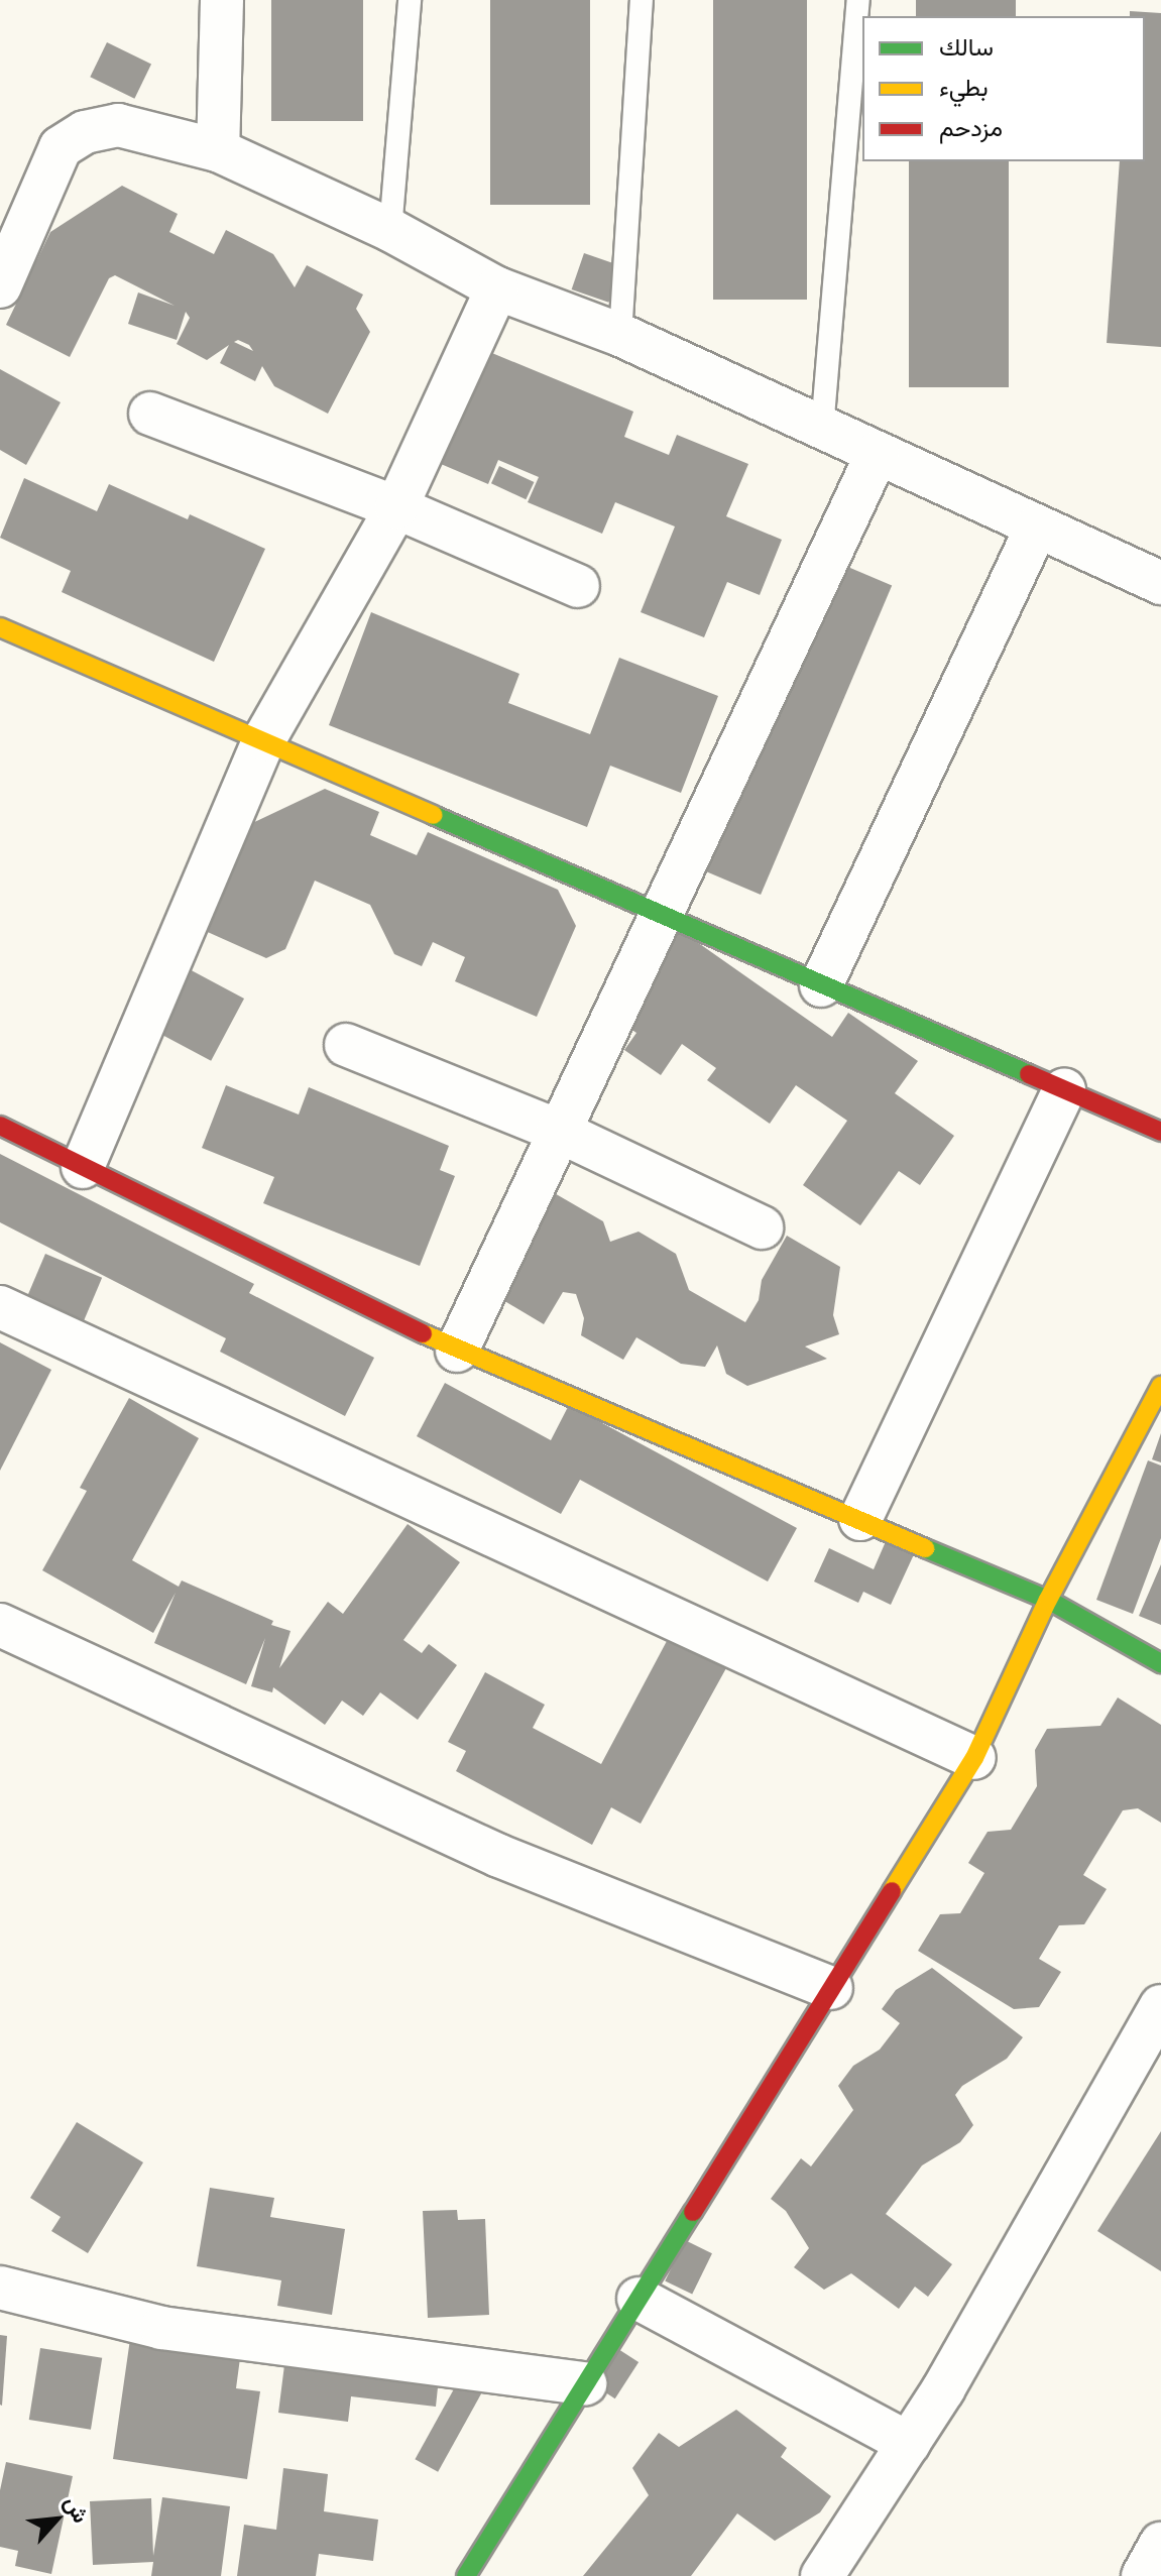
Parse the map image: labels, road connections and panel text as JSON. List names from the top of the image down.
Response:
{
  "legend": ["سالك", "بطيء", "مزدحم"],
  "north": "top right"
}
